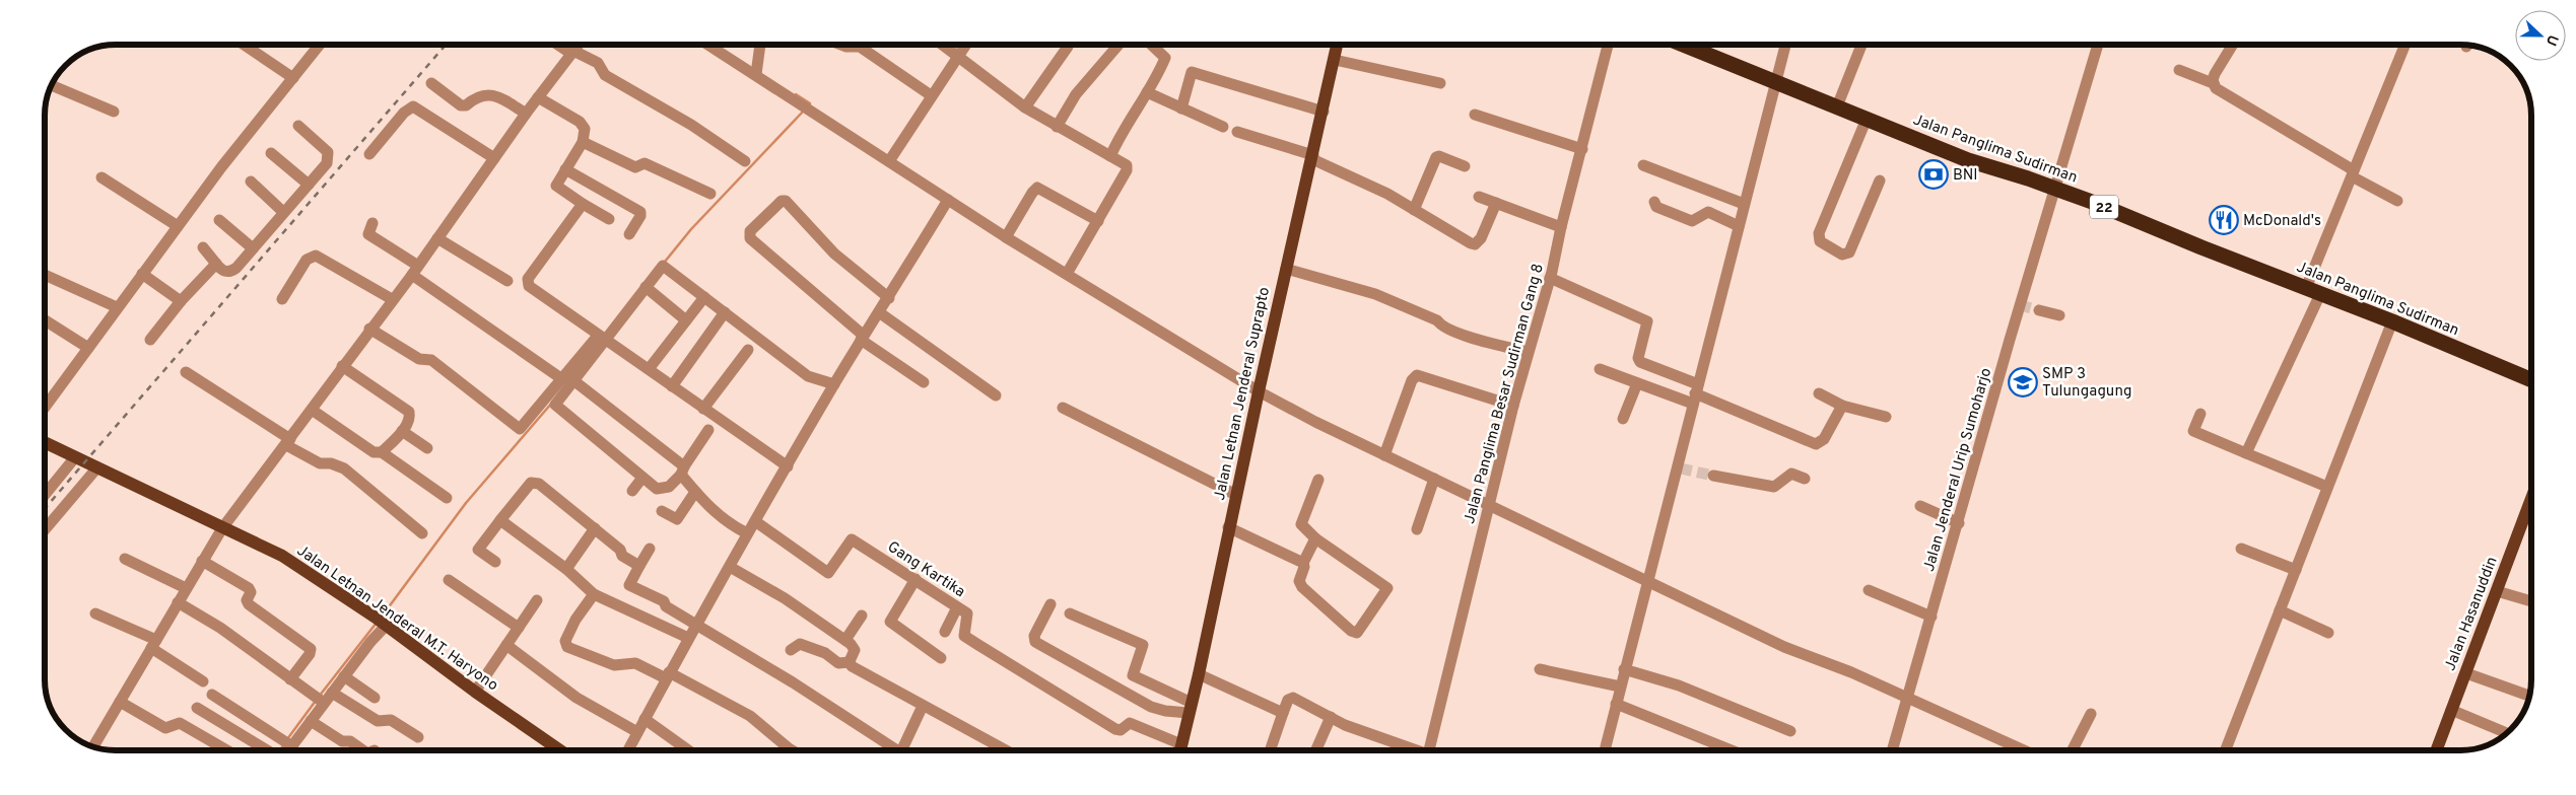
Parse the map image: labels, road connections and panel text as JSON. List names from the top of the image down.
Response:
{
  "streets": {
    "highway": ["Jalan Panglima Sudirman", "22"],
    "main road": ["Jalan Letnan Jenderal Suprapto", "Jalan Hasanuddin", "Jalan Letnan Jenderal M.T. Haryono"],
    "street": ["Jalan Panglima Besar Sudirman Gang 8", "Jalan Jenderal Urip Sumoharjo", "Gang Kartika"]
  },
  "crossings": [
    ["Jalan Panglima Sudirman", "Jalan Jenderal Urip Sumoharjo"],
    ["Jalan Letnan Jenderal Suprapto", "Gang Kartika"]
  ],
  "places": {
    "bank": ["BNI"],
    "restaurant": ["McDonald's"],
    "school or university": ["SMP 3 Tulungagung"]
  },
  "north": "right"
}
